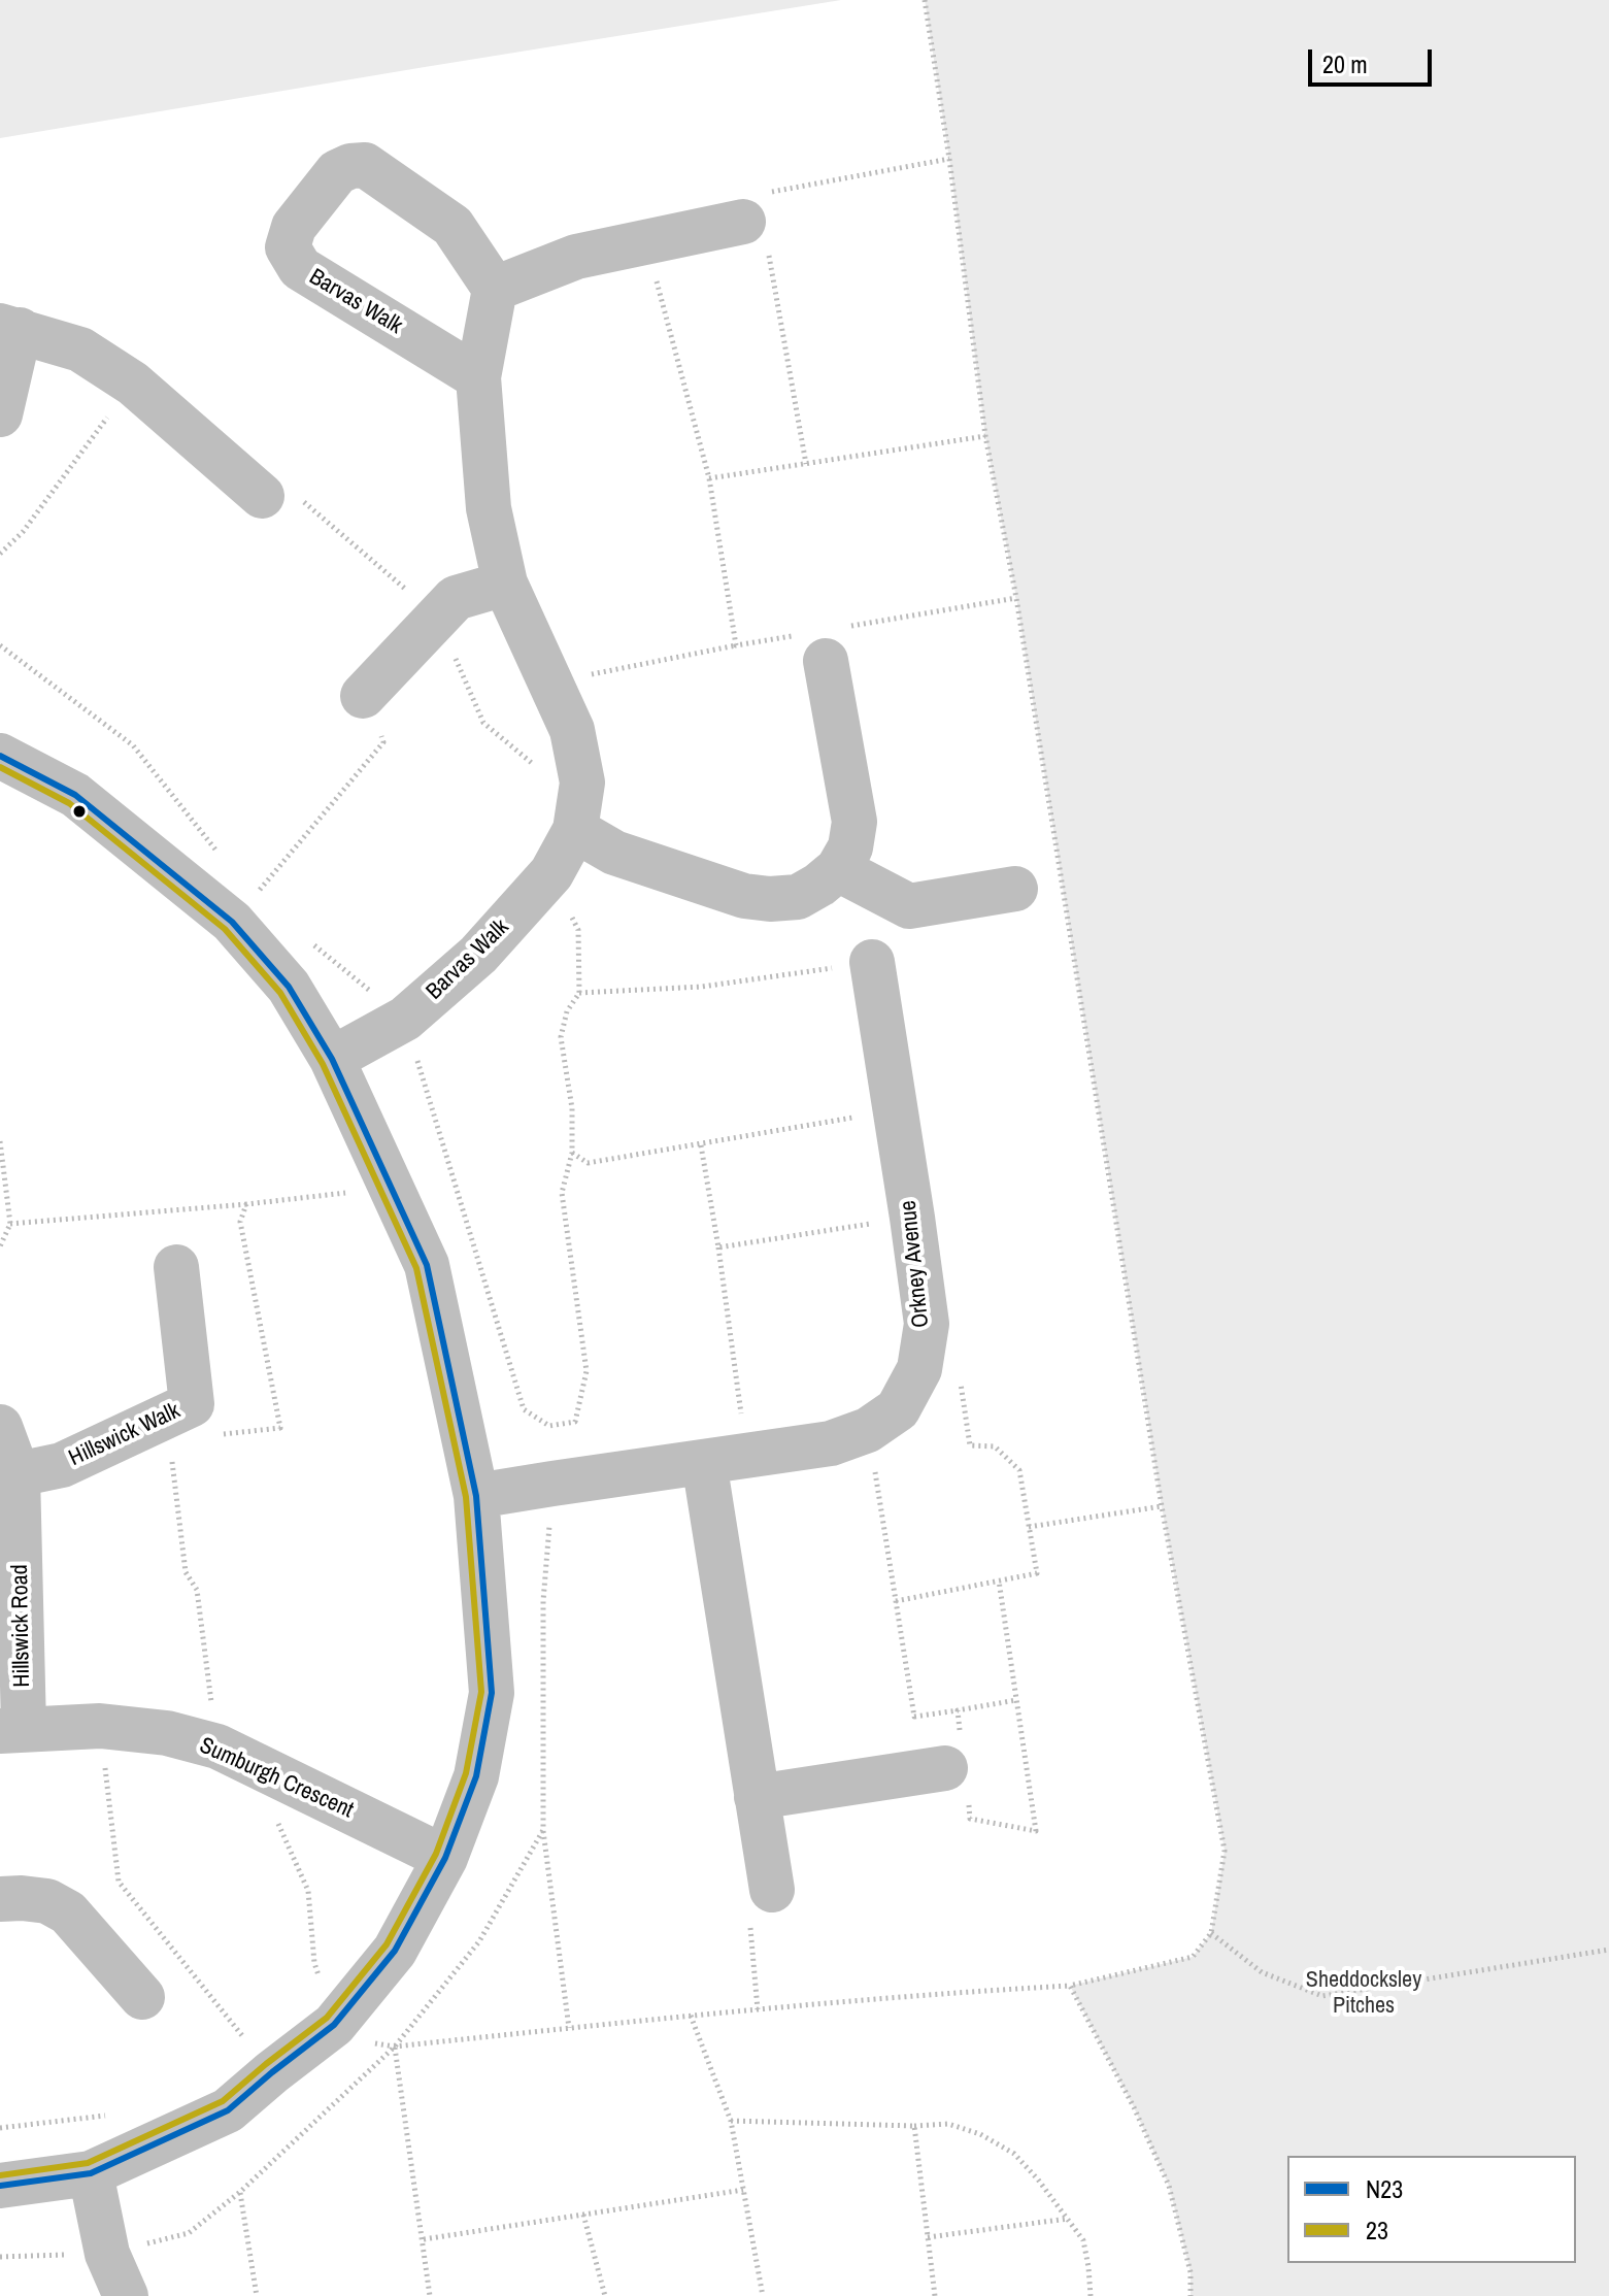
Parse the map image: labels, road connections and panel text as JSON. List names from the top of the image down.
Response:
{
  "streets": {
    "street": [
      "Barvas Walk",
      "Orkney Avenue",
      "Hillswick Walk",
      "Hillswick Road",
      "Sumburgh Crescent"
    ]
  },
  "crossings": [
    ["Hillswick Walk", "Hillswick Road"],
    ["Hillswick Road", "Sumburgh Crescent"]
  ],
  "parks": ["Sheddocksley Pitches"],
  "lines": ["transit line N23", "transit line 23"],
  "legend": ["N23", "23"],
  "scale_bar": "20 m"
}
